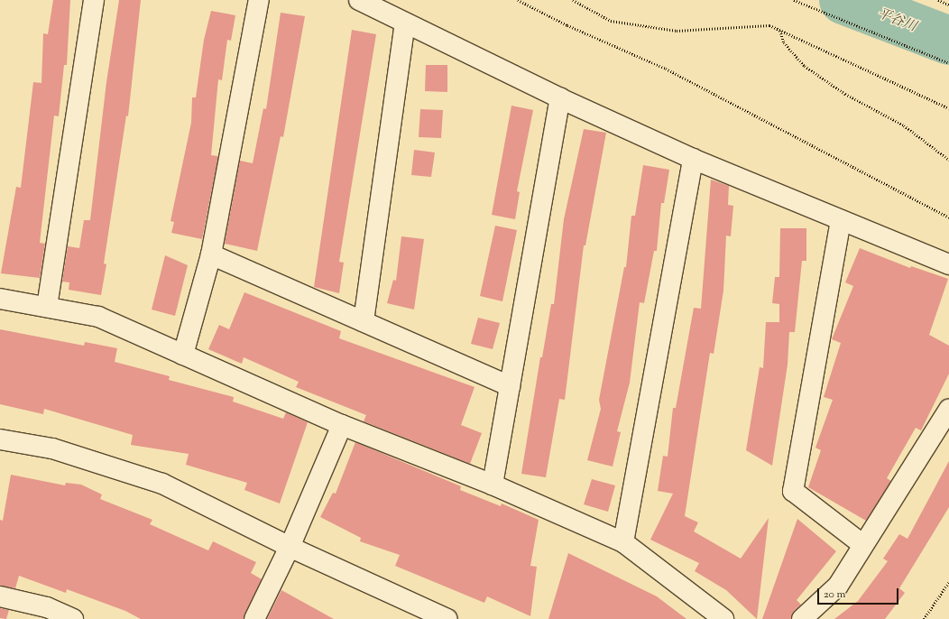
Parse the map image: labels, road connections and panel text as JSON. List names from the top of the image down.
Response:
{
  "water": ["平谷川"],
  "scale_bar": "20 m"
}
